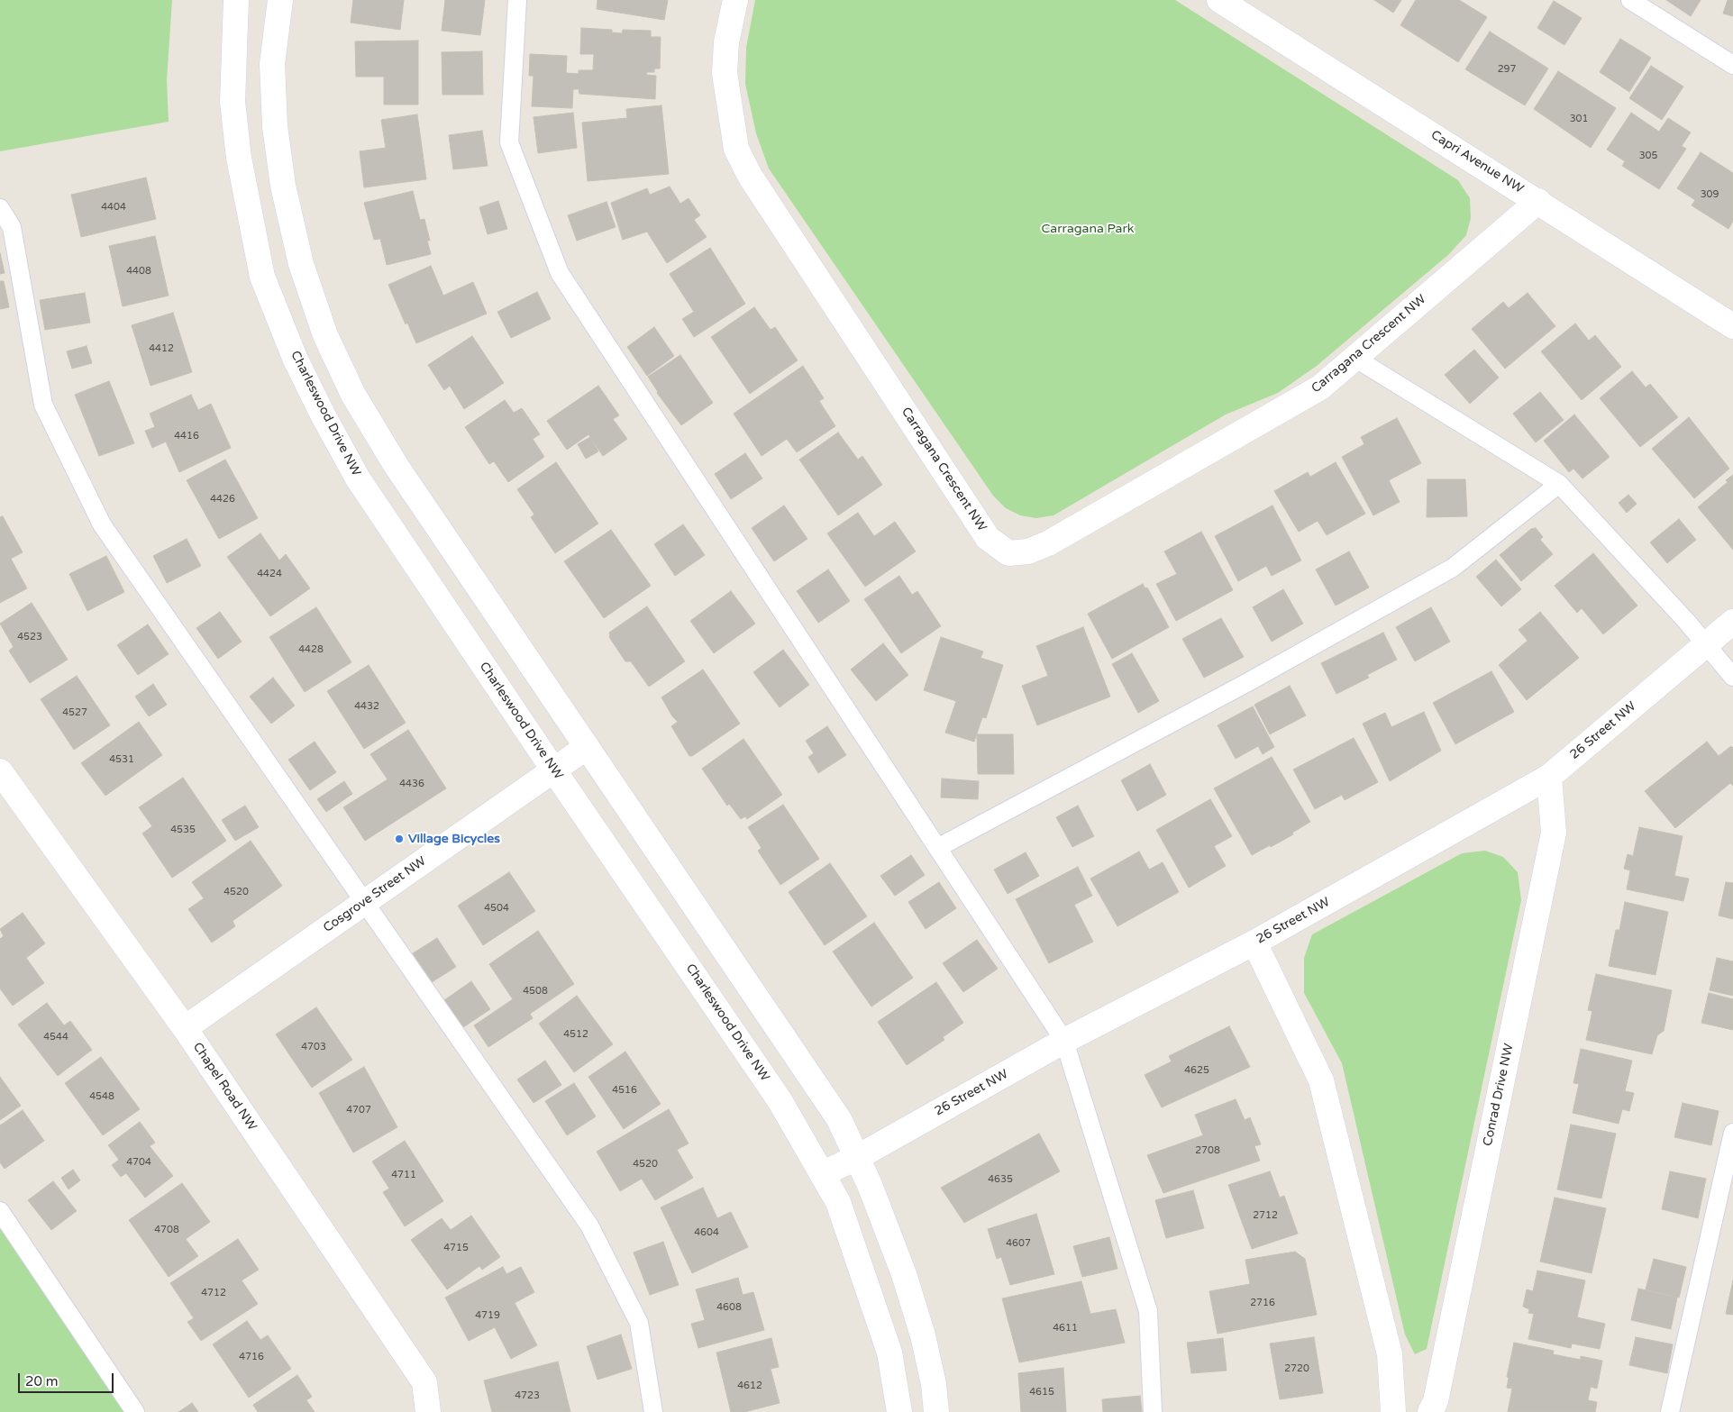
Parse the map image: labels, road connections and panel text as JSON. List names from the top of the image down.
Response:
{
  "streets": {
    "street": [
      "Capri Avenue NW",
      "Carragana Crescent NW",
      "Charleswood Drive NW",
      "26 Street NW",
      "Cosgrove Street NW",
      "Chapel Road NW",
      "Conrad Drive NW"
    ]
  },
  "crossings": [
    ["Capri Avenue NW", "Carragana Crescent NW"],
    ["Charleswood Drive NW", "26 Street NW"],
    ["Charleswood Drive NW", "Cosgrove Street NW"],
    ["26 Street NW", "Conrad Drive NW"],
    ["Cosgrove Street NW", "Chapel Road NW"]
  ],
  "parks": ["Carragana Park"],
  "places": ["Village Bicycles"],
  "house_numbers": [
    "297",
    "301",
    "305",
    "309",
    "4404",
    "4408",
    "4412",
    "4416",
    "4426",
    "4424",
    "4523",
    "4428",
    "4432",
    "4527",
    "4531",
    "4436",
    "4535",
    "4520",
    "4504",
    "4508",
    "4512",
    "4544",
    "4703",
    "4625",
    "4516",
    "4548",
    "4707",
    "2708",
    "4704",
    "4520",
    "4711",
    "4635",
    "2712",
    "4708",
    "4604",
    "4607",
    "4715",
    "4712",
    "2716",
    "4608",
    "4719",
    "4611",
    "4716",
    "2720",
    "4612",
    "4615",
    "4723"
  ],
  "scale_bar": "20 m"
}
